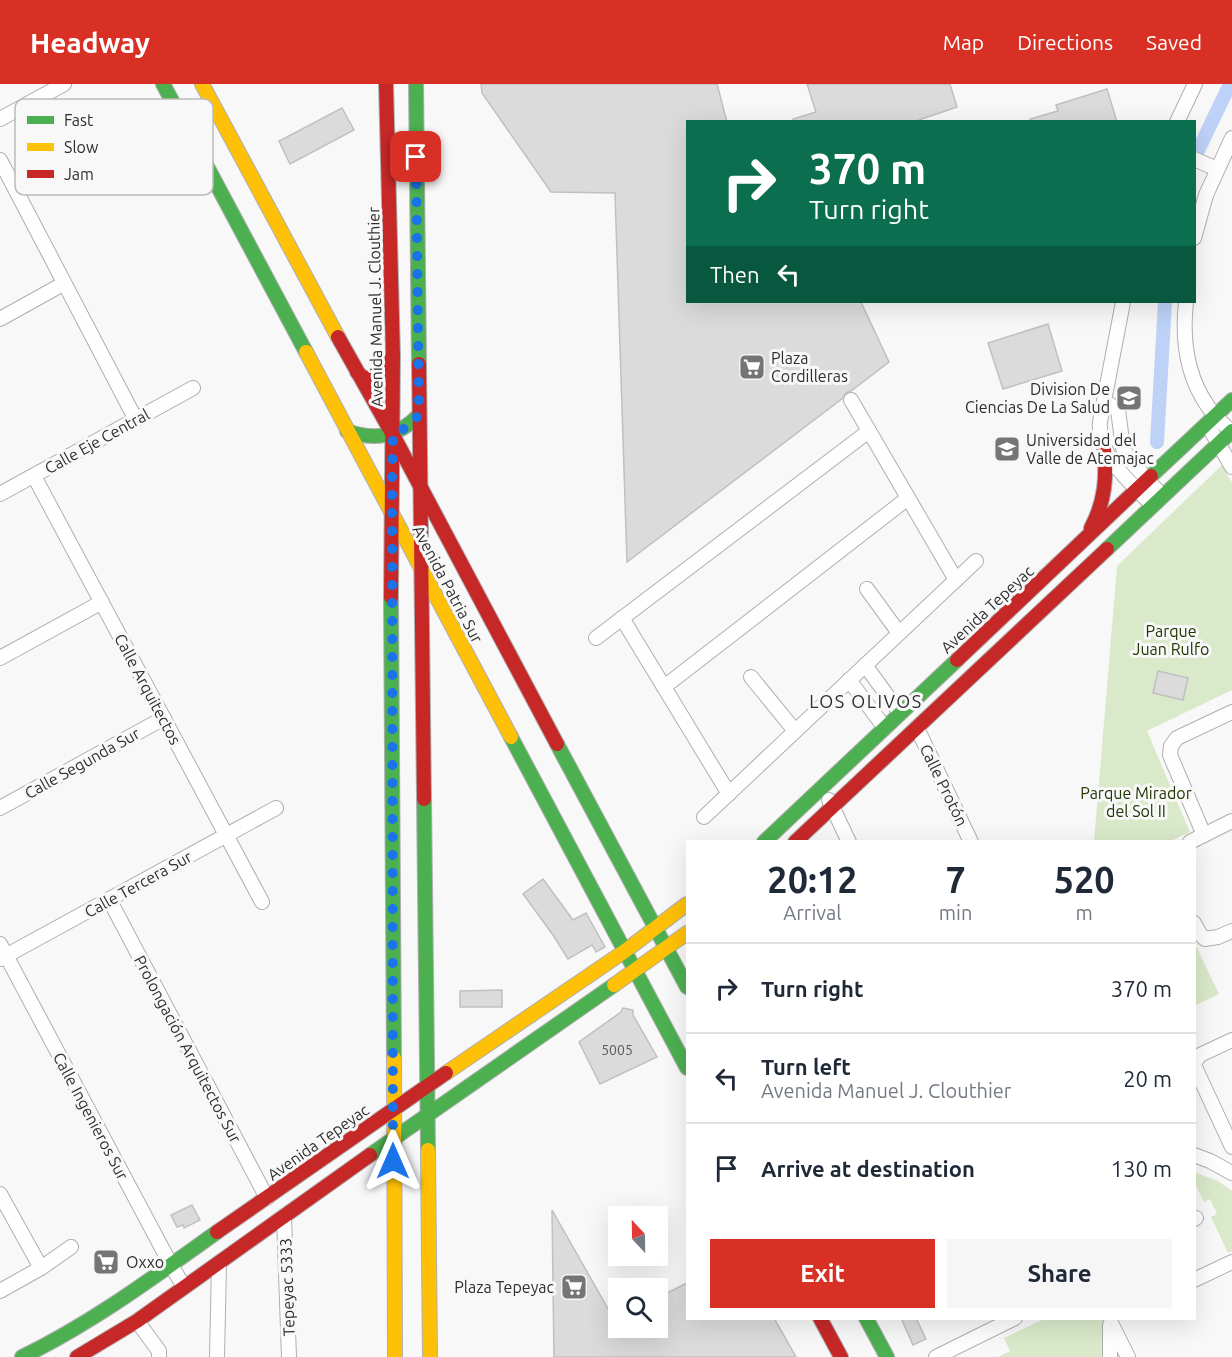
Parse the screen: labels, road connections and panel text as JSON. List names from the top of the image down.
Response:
{
  "streets": {
    "main road": ["Avenida Manuel J. Clouthier", "Avenida Patria Sur", "Avenida Tepeyac"],
    "street": [
      "Calle Eje Central",
      "Calle Arquitectos",
      "Calle Segunda Sur",
      "Calle Protón",
      "Calle Tercera Sur",
      "Prolongación Arquitectos Sur",
      "Calle Ingenieros Sur",
      "Tepeyac 5333"
    ]
  },
  "crossings": [
    ["Avenida Manuel J. Clouthier", "Avenida Patria Sur"],
    ["Avenida Manuel J. Clouthier", "Avenida Tepeyac"],
    ["Calle Eje Central", "Calle Arquitectos"],
    ["Avenida Patria Sur", "Avenida Tepeyac"],
    ["Avenida Tepeyac", "Prolongación Arquitectos Sur"],
    ["Avenida Tepeyac", "Calle Ingenieros Sur"],
    ["Calle Arquitectos", "Calle Segunda Sur"],
    ["Calle Arquitectos", "Calle Tercera Sur"],
    ["Calle Tercera Sur", "Prolongación Arquitectos Sur"],
    ["Calle Tercera Sur", "Calle Ingenieros Sur"]
  ],
  "districts": ["LOS OLIVOS"],
  "parks": ["Parque Juan Rulfo", "Parque Mirador del Sol II"],
  "places": {
    "supermarket": ["Plaza Cordilleras", "Oxxo", "Plaza Tepeyac"],
    "school or university": ["Division De Ciencias De La Salud", "Universidad del Valle de Atemajac"]
  },
  "house_numbers": ["5005"],
  "legend": ["Fast", "Slow", "Jam"],
  "north": "top",
  "page": {
    "header": "Headway",
    "nav": ["Map", "Directions", "Saved"],
    "turn": ["370 m", "Turn right"],
    "then": "Then",
    "eta": [
      "20:12",
      "Arrival",
      "7",
      "min",
      "520",
      "m"
    ],
    "list": [
      {
        "name": "Turn right",
        "value": "370 m"
      },
      {
        "name": "Turn left",
        "note": "Avenida Manuel J. Clouthier",
        "value": "20 m"
      },
      {
        "name": "Arrive at destination",
        "value": "130 m"
      }
    ],
    "buttons": ["Exit", "Share"]
  }
}
